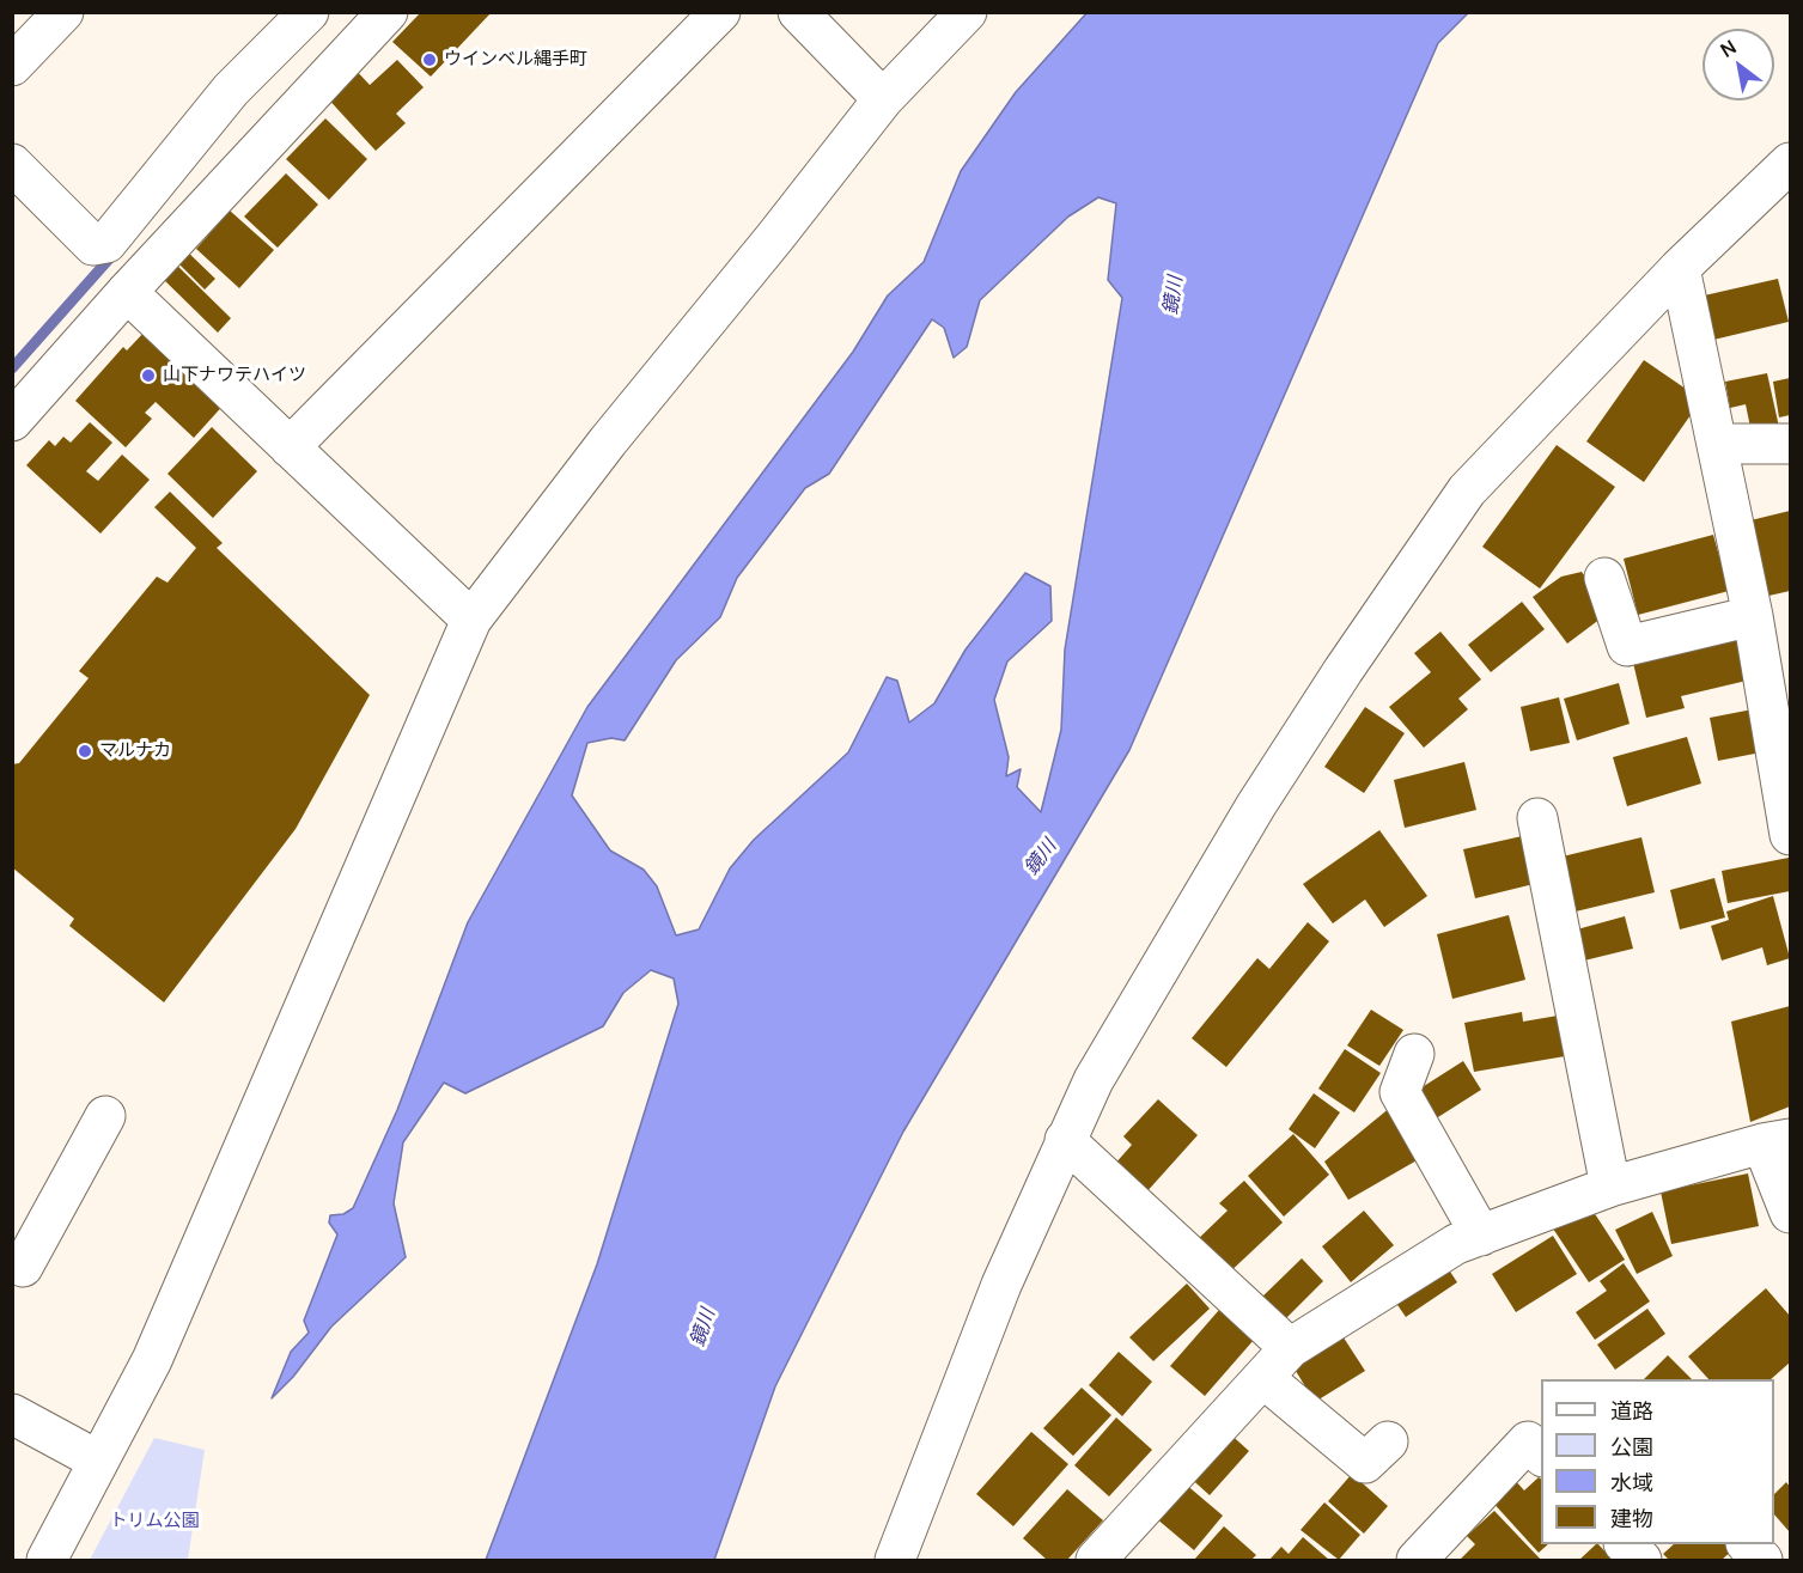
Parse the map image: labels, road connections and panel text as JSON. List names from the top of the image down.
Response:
{
  "water": ["鏡川"],
  "parks": ["トリム公園"],
  "places": ["ウインベル縄手町", "山下ナワテハイツ", "マルナカ"],
  "legend": [
    "道路",
    "公園",
    "水域",
    "建物"
  ],
  "north": "top left"
}
